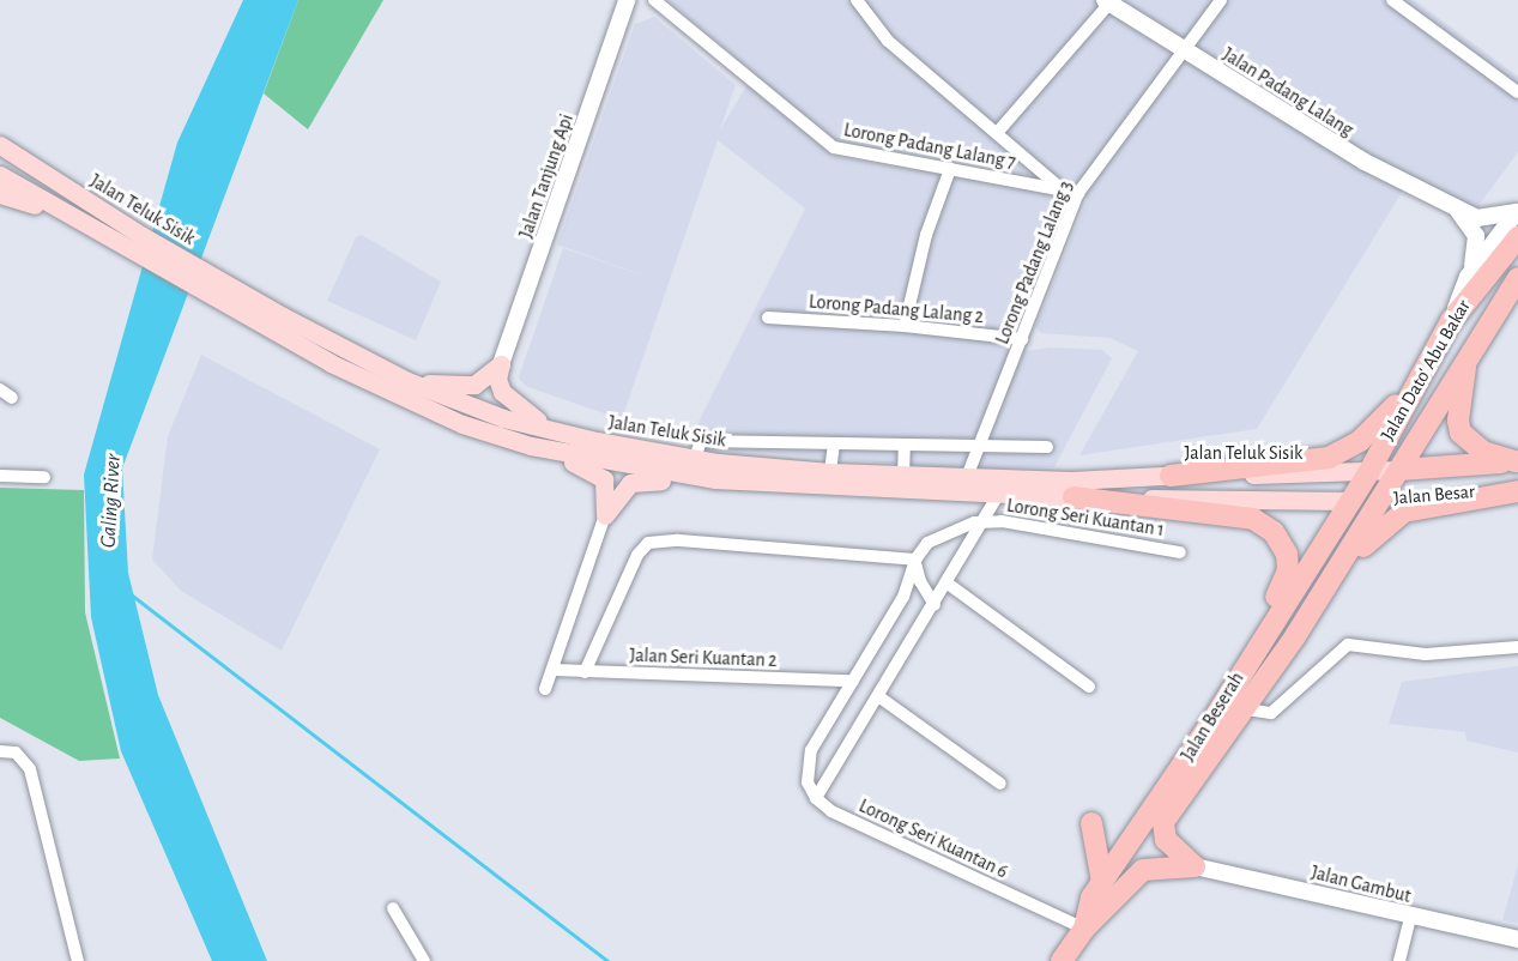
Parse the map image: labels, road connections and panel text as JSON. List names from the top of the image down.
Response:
{
  "streets": {
    "highway": ["Jalan Dato' Abu Bakar", "Jalan Besar", "Jalan Beserah"],
    "main road": ["Jalan Teluk Sisik"],
    "street": [
      "Jalan Padang Lalang",
      "Lorong Padang Lalang 7",
      "Jalan Tanjung Api",
      "Lorong Padang Lalang 3",
      "Lorong Padang Lalang 2",
      "Lorong Seri Kuantan 1",
      "Jalan Seri Kuantan 2",
      "Lorong Seri Kuantan 6",
      "Jalan Gambut"
    ]
  },
  "crossings": [
    ["Jalan Padang Lalang", "Lorong Padang Lalang 3"],
    ["Lorong Padang Lalang 7", "Lorong Padang Lalang 3"],
    ["Jalan Teluk Sisik", "Lorong Padang Lalang 3"],
    ["Jalan Teluk Sisik", "Jalan Dato' Abu Bakar"],
    ["Jalan Teluk Sisik", "Jalan Besar"],
    ["Jalan Teluk Sisik", "Jalan Beserah"],
    ["Lorong Padang Lalang 3", "Lorong Padang Lalang 2"],
    ["Jalan Dato' Abu Bakar", "Jalan Besar"],
    ["Jalan Dato' Abu Bakar", "Jalan Beserah"],
    ["Jalan Besar", "Jalan Beserah"],
    ["Jalan Beserah", "Lorong Seri Kuantan 6"],
    ["Jalan Beserah", "Jalan Gambut"]
  ],
  "water": ["Galing River"]
}
